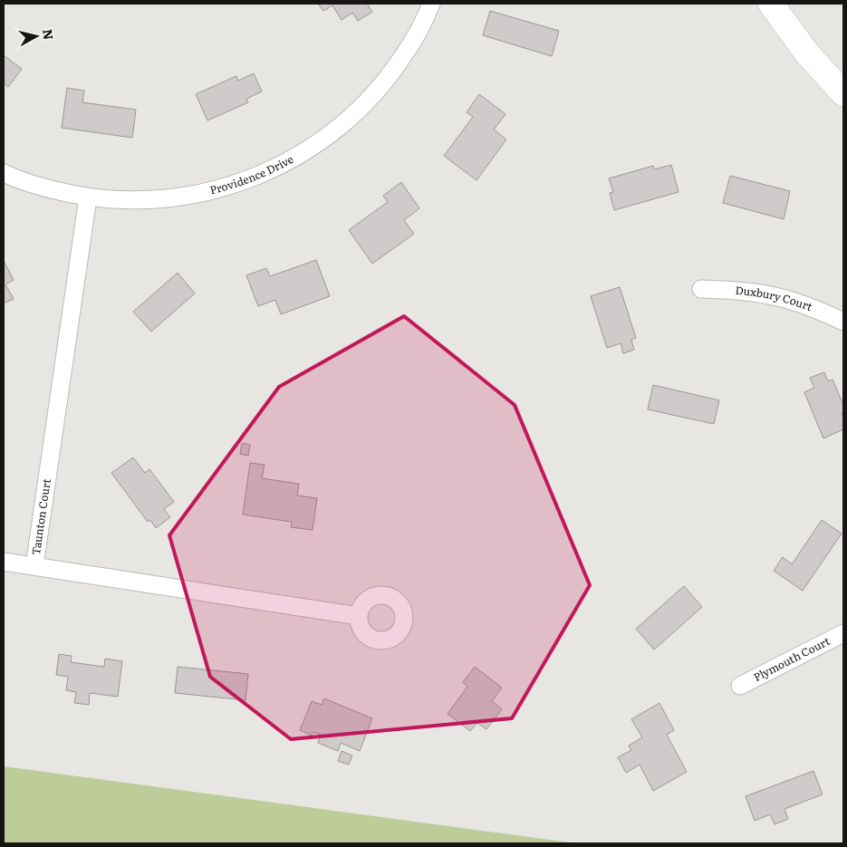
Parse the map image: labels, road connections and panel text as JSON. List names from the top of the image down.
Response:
{
  "streets": {
    "street": [
      "Providence Drive",
      "Duxbury Court",
      "Taunton Court",
      "Plymouth Court"
    ]
  },
  "crossings": [
    ["Providence Drive", "Taunton Court"]
  ],
  "north": "right"
}
